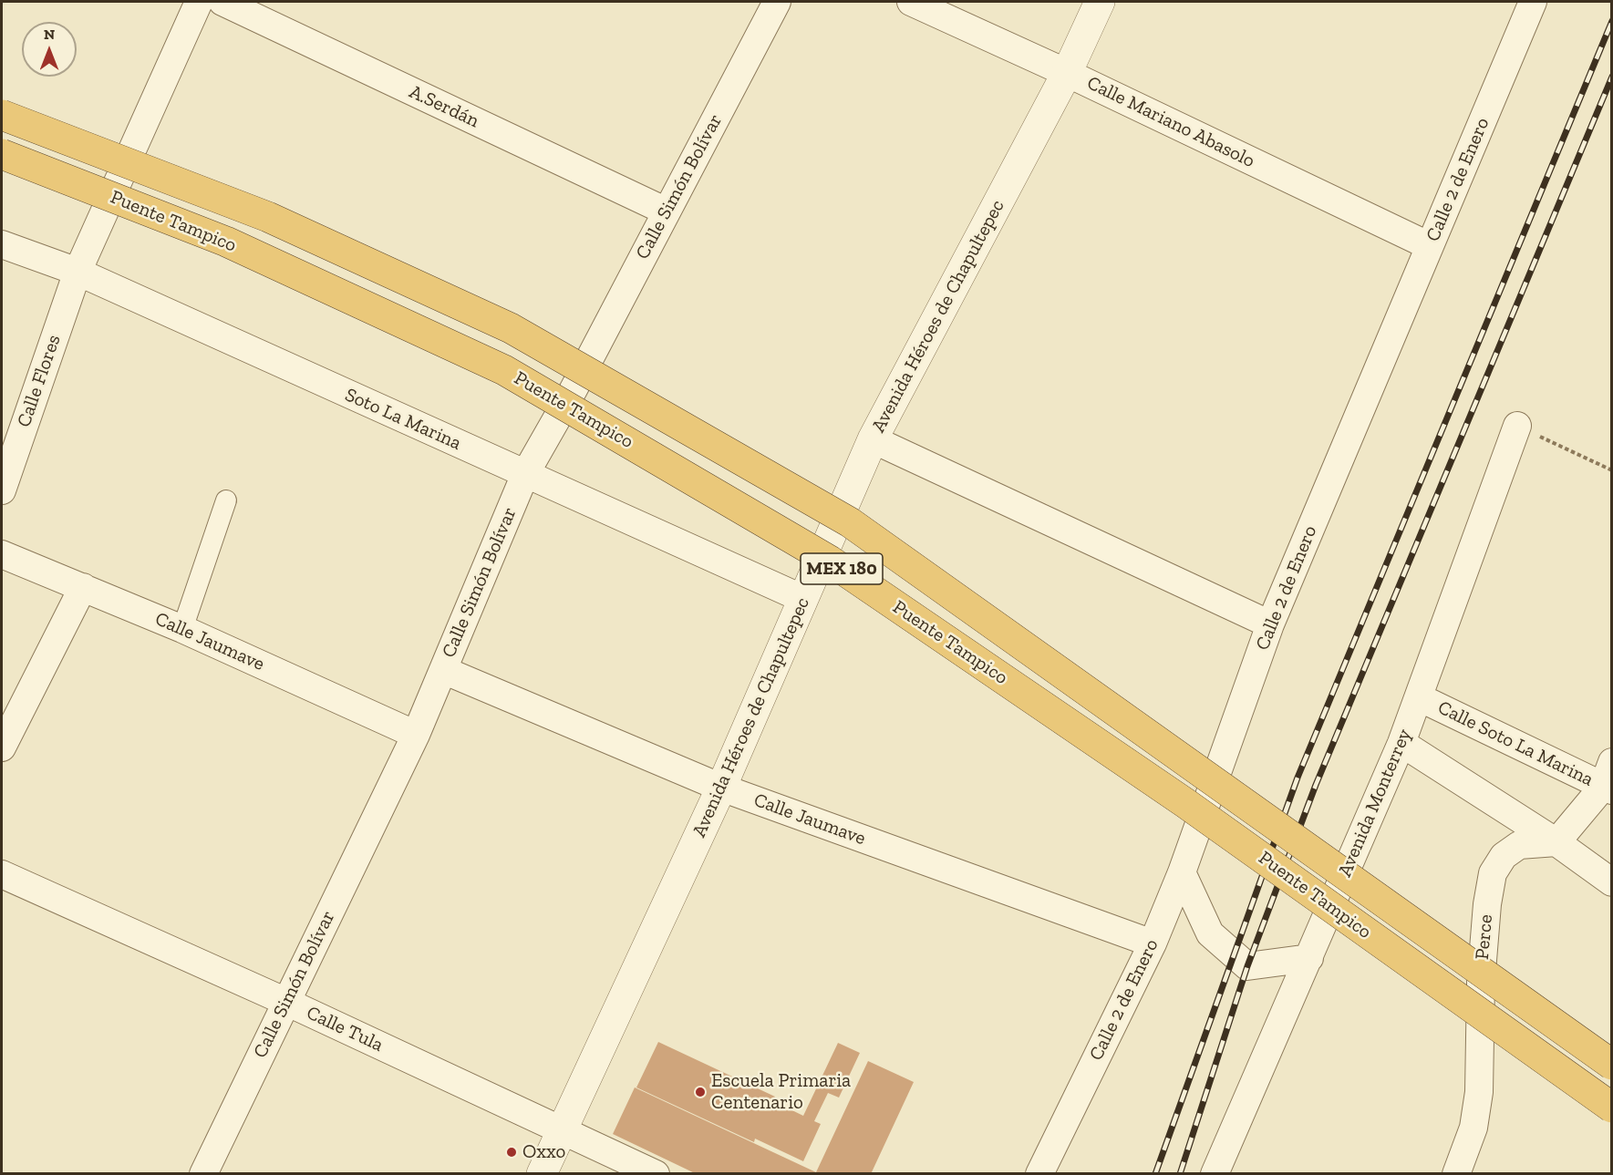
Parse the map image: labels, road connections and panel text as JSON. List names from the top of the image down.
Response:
{
  "streets": {
    "highway": ["Puente Tampico", "MEX 180"],
    "street": [
      "A.Serdán",
      "Calle Mariano Abasolo",
      "Calle 2 de Enero",
      "Calle Simón Bolívar",
      "Avenida Héroes de Chapultepec",
      "Calle Flores",
      "Soto La Marina",
      "Calle Jaumave",
      "Calle Soto La Marina",
      "Avenida Monterrey",
      "Perce",
      "Calle Tula"
    ]
  },
  "crossings": [
    ["A.Serdán", "Calle Simón Bolívar"],
    ["Calle Mariano Abasolo", "Calle 2 de Enero"],
    ["Calle Mariano Abasolo", "Avenida Héroes de Chapultepec"],
    ["Calle 2 de Enero", "Calle Jaumave"],
    ["Calle Simón Bolívar", "Soto La Marina"],
    ["Calle Simón Bolívar", "Calle Jaumave"],
    ["Calle Simón Bolívar", "Calle Tula"],
    ["Avenida Héroes de Chapultepec", "Soto La Marina"],
    ["Avenida Héroes de Chapultepec", "Calle Jaumave"],
    ["Avenida Héroes de Chapultepec", "Calle Tula"],
    ["Calle Flores", "Soto La Marina"],
    ["Calle Soto La Marina", "Avenida Monterrey"]
  ],
  "places": ["Escuela Primaria Centenario", "Oxxo"],
  "north": "top"
}
